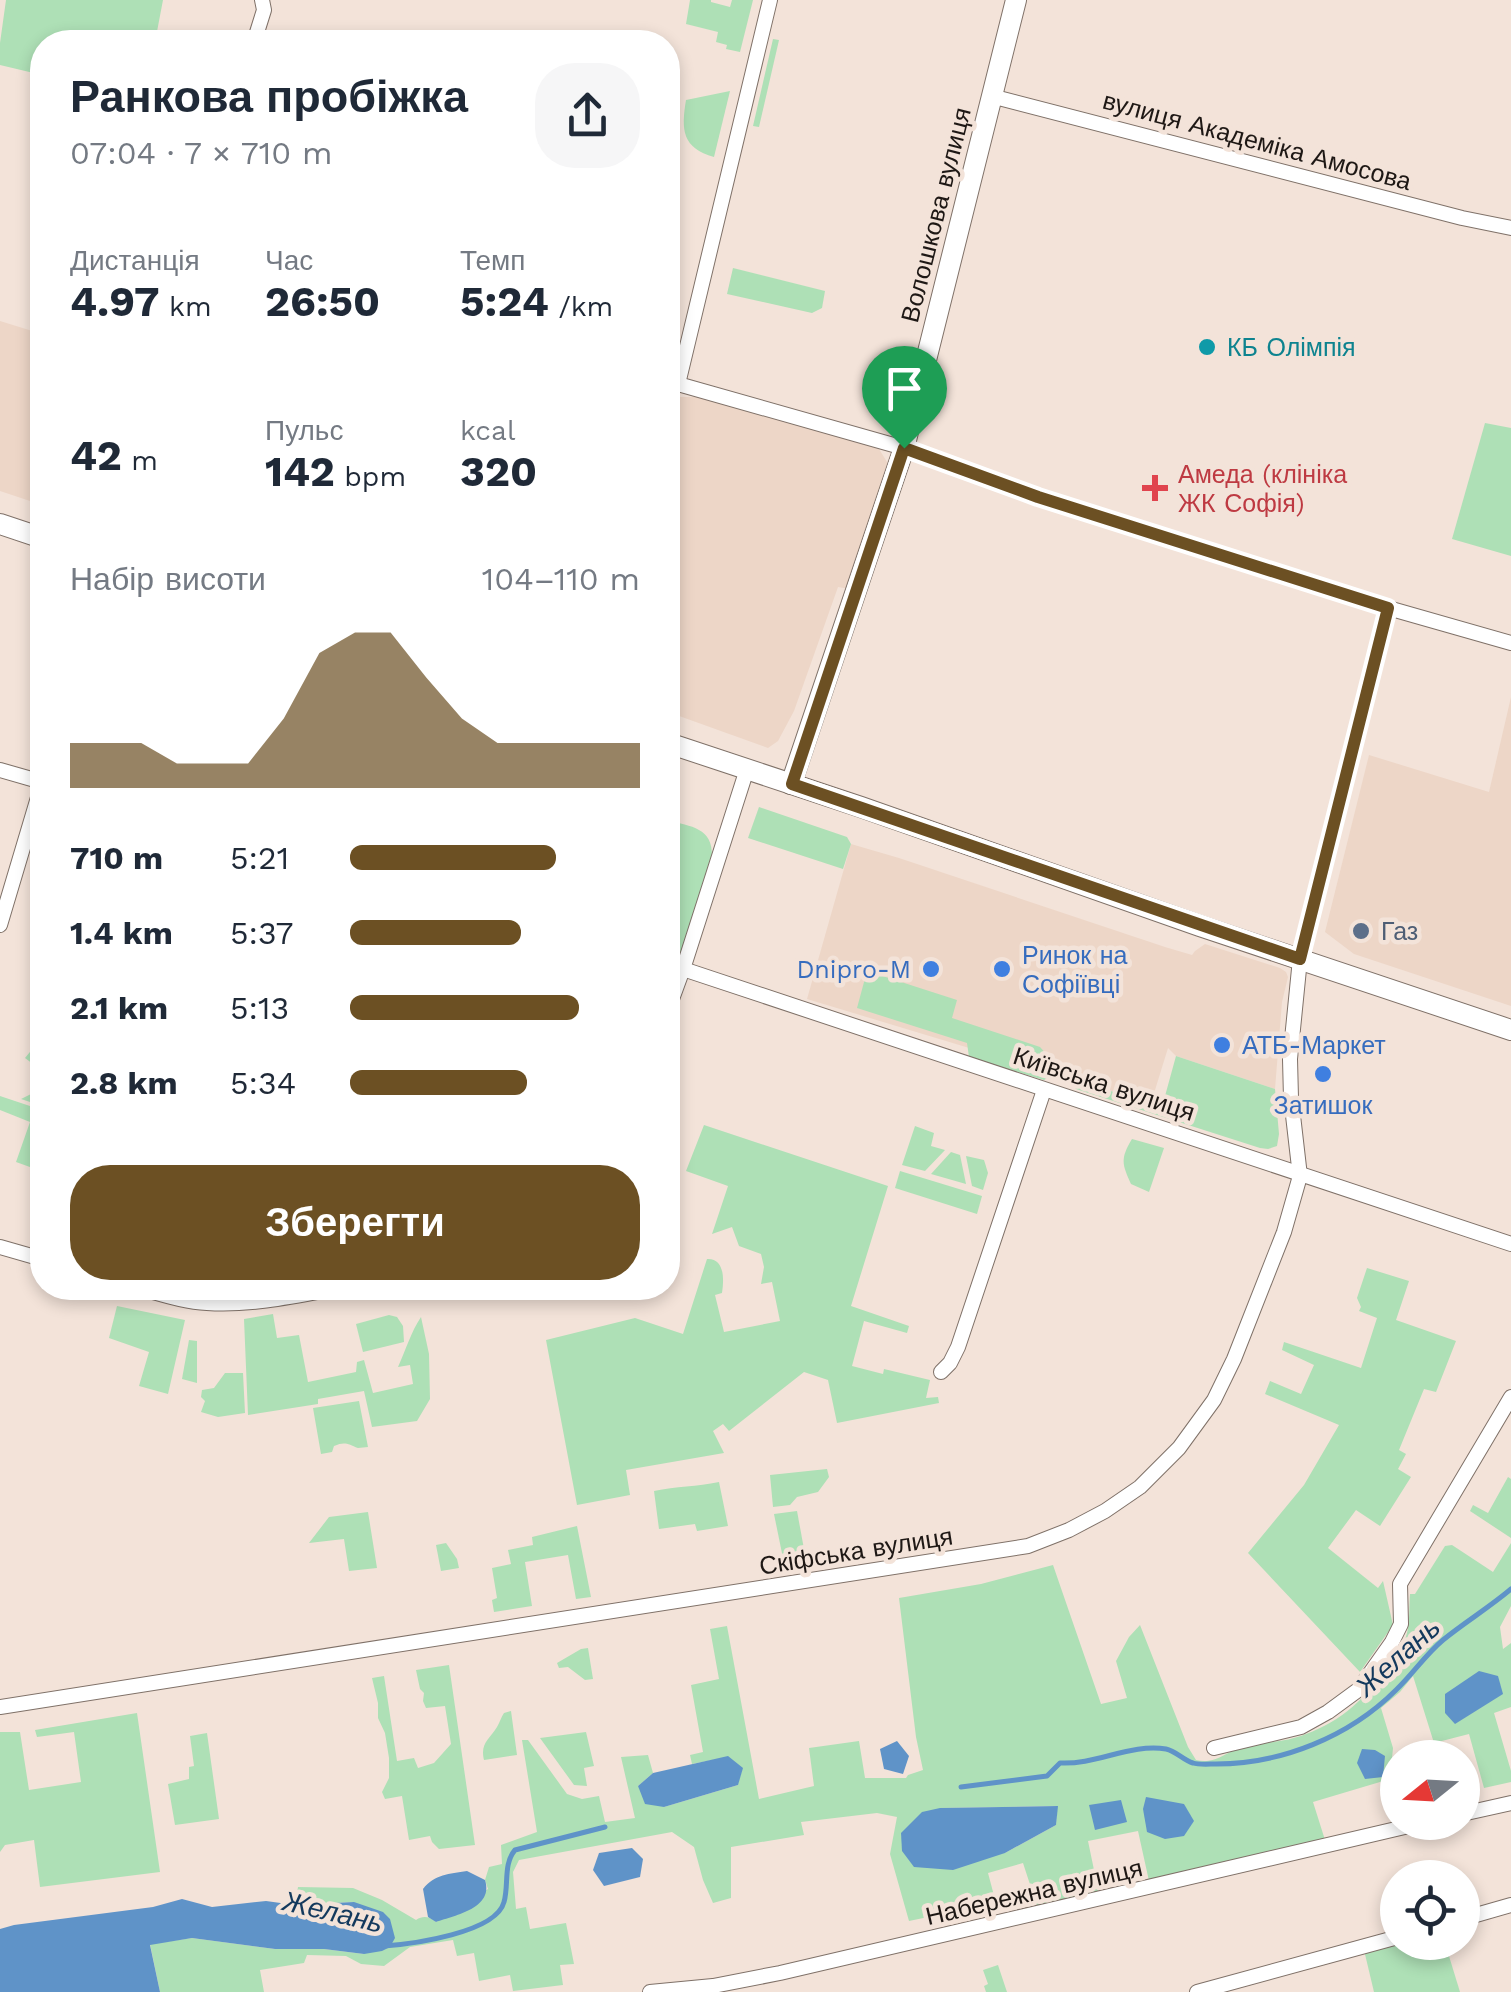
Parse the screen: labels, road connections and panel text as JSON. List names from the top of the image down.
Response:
{
  "streets": {
    "main road": ["Волошкова вулиця"],
    "street": [
      "вулиця Академіка Амосова",
      "Київська вулиця",
      "Скіфська вулиця",
      "Набережна вулиця"
    ]
  },
  "crossings": [
    ["вулиця Академіка Амосова", "Волошкова вулиця"],
    ["Київська вулиця", "Скіфська вулиця"]
  ],
  "water": ["Желань"],
  "places": {
    "other": [
      "КБ Олімпія",
      "Газ",
      "Dnipro-M",
      "Ринок на Софіївці",
      "АТБ-Маркет",
      "Затишок"
    ],
    "health": ["Амеда (клініка ЖК Софія)"]
  },
  "north": "left",
  "page": {
    "heading": ["Ранкова пробіжка", "07:04 · 7 × 710 m"],
    "stats": [
      ["Дистанція", "4.97 km"],
      ["Час", "26:50"],
      ["Темп", "5:24 /km"],
      ["42 m"],
      ["Пульс", "142 bpm"],
      ["kcal", "320"]
    ],
    "chart": ["Набір висоти", "104–110 m"],
    "list": [
      {
        "name": "710 m",
        "note": "5:21"
      },
      {
        "name": "1.4 km",
        "note": "5:37"
      },
      {
        "name": "2.1 km",
        "note": "5:13"
      },
      {
        "name": "2.8 km",
        "note": "5:34"
      }
    ],
    "buttons": "Зберегти"
  }
}
